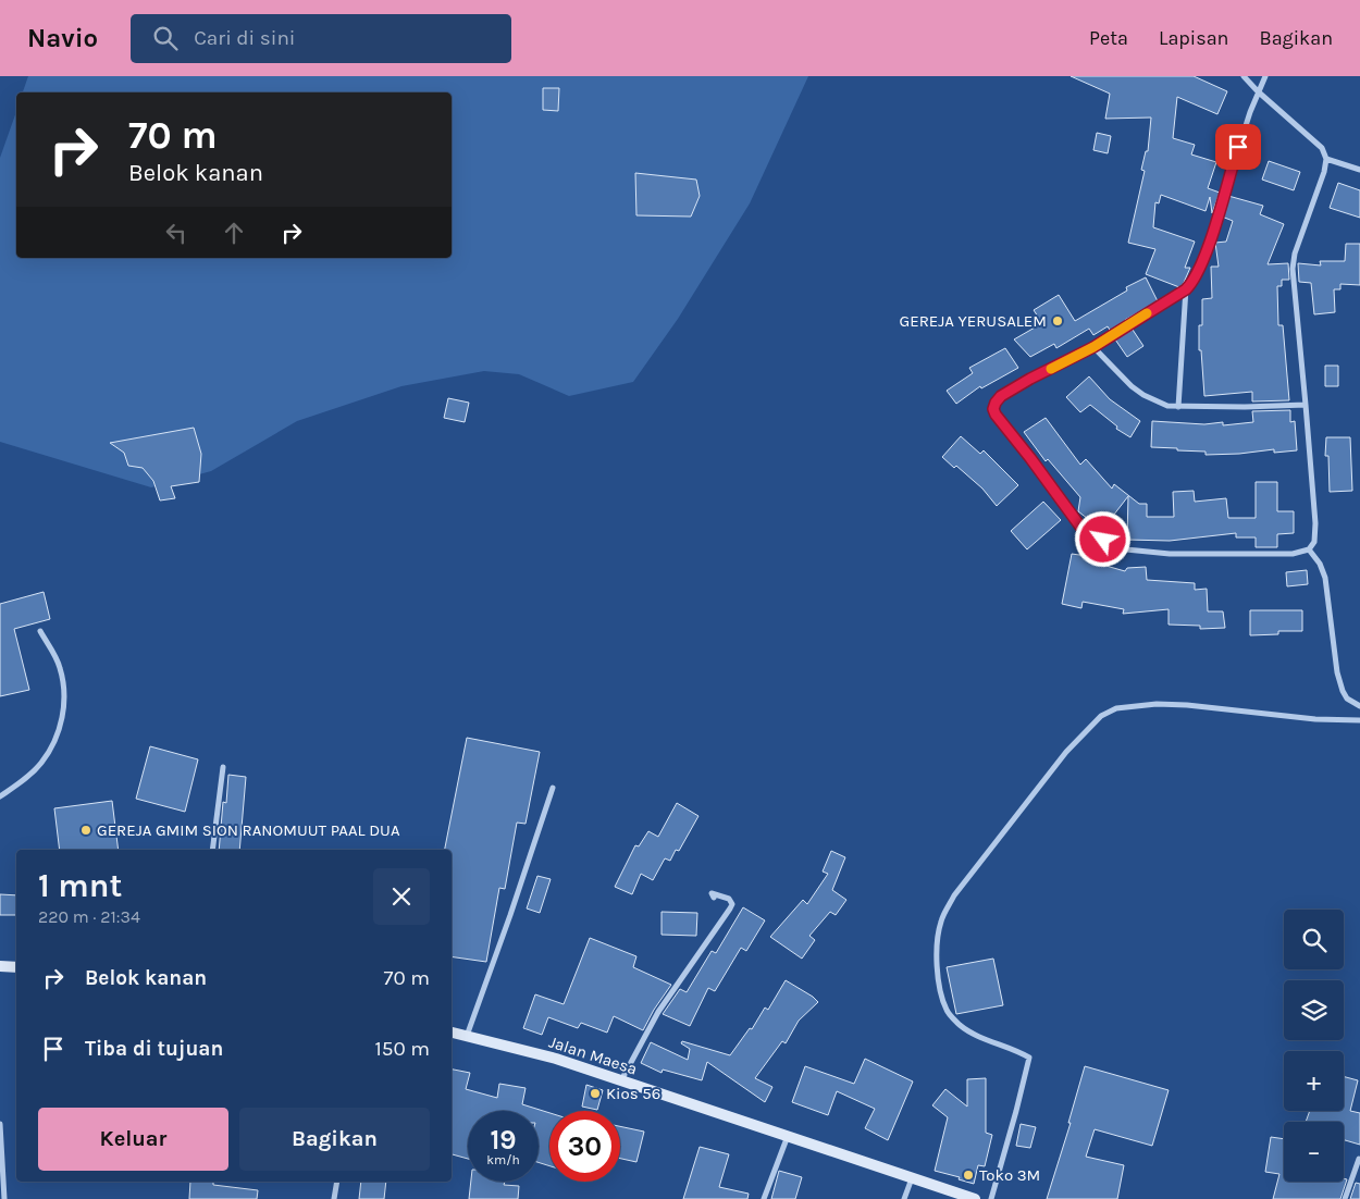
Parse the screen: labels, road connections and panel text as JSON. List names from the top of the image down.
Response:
{
  "streets": {
    "street": ["Jalan Maesa"]
  },
  "places": [
    "GEREJA YERUSALEM",
    "GEREJA GMIM SION RANOMUUT PAAL DUA",
    "Kios 56",
    "Toko 3M"
  ],
  "page": {
    "header": "Navio",
    "search": "Cari di sini",
    "nav": ["Peta", "Lapisan", "Bagikan"],
    "turn": ["70 m", "Belok kanan"],
    "heading": ["1 mnt", "220 m · 21:34"],
    "map_buttons": ["+", "−"],
    "list": [
      {
        "name": "Belok kanan",
        "value": "70 m"
      },
      {
        "name": "Tiba di tujuan",
        "value": "150 m"
      }
    ],
    "buttons": ["Keluar", "Bagikan"],
    "speed": "19 km/h",
    "limit": "30"
  }
}
